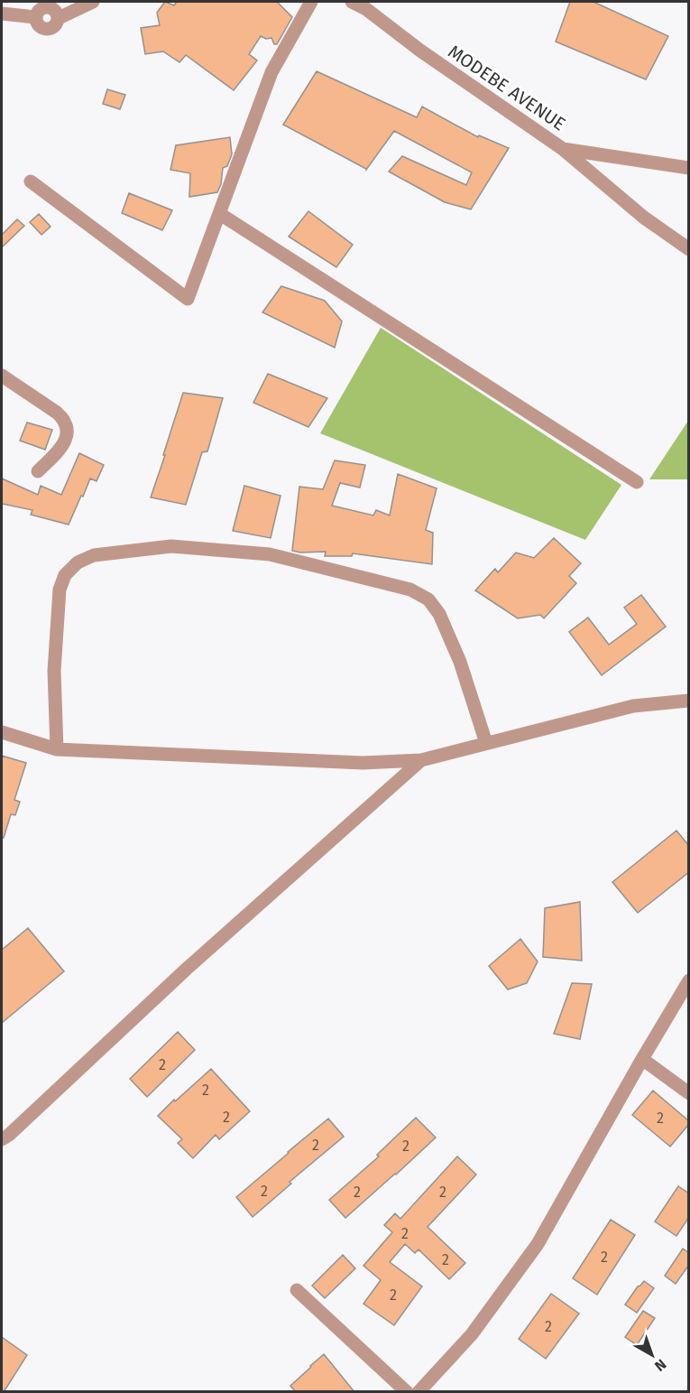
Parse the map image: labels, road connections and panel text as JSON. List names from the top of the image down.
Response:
{
  "streets": {
    "street": ["MODEBE AVENUE"]
  },
  "house_numbers": [
    "2",
    "2",
    "2",
    "2",
    "2",
    "2",
    "2",
    "2",
    "2",
    "2",
    "2",
    "2",
    "2",
    "2"
  ],
  "north": "bottom right"
}
